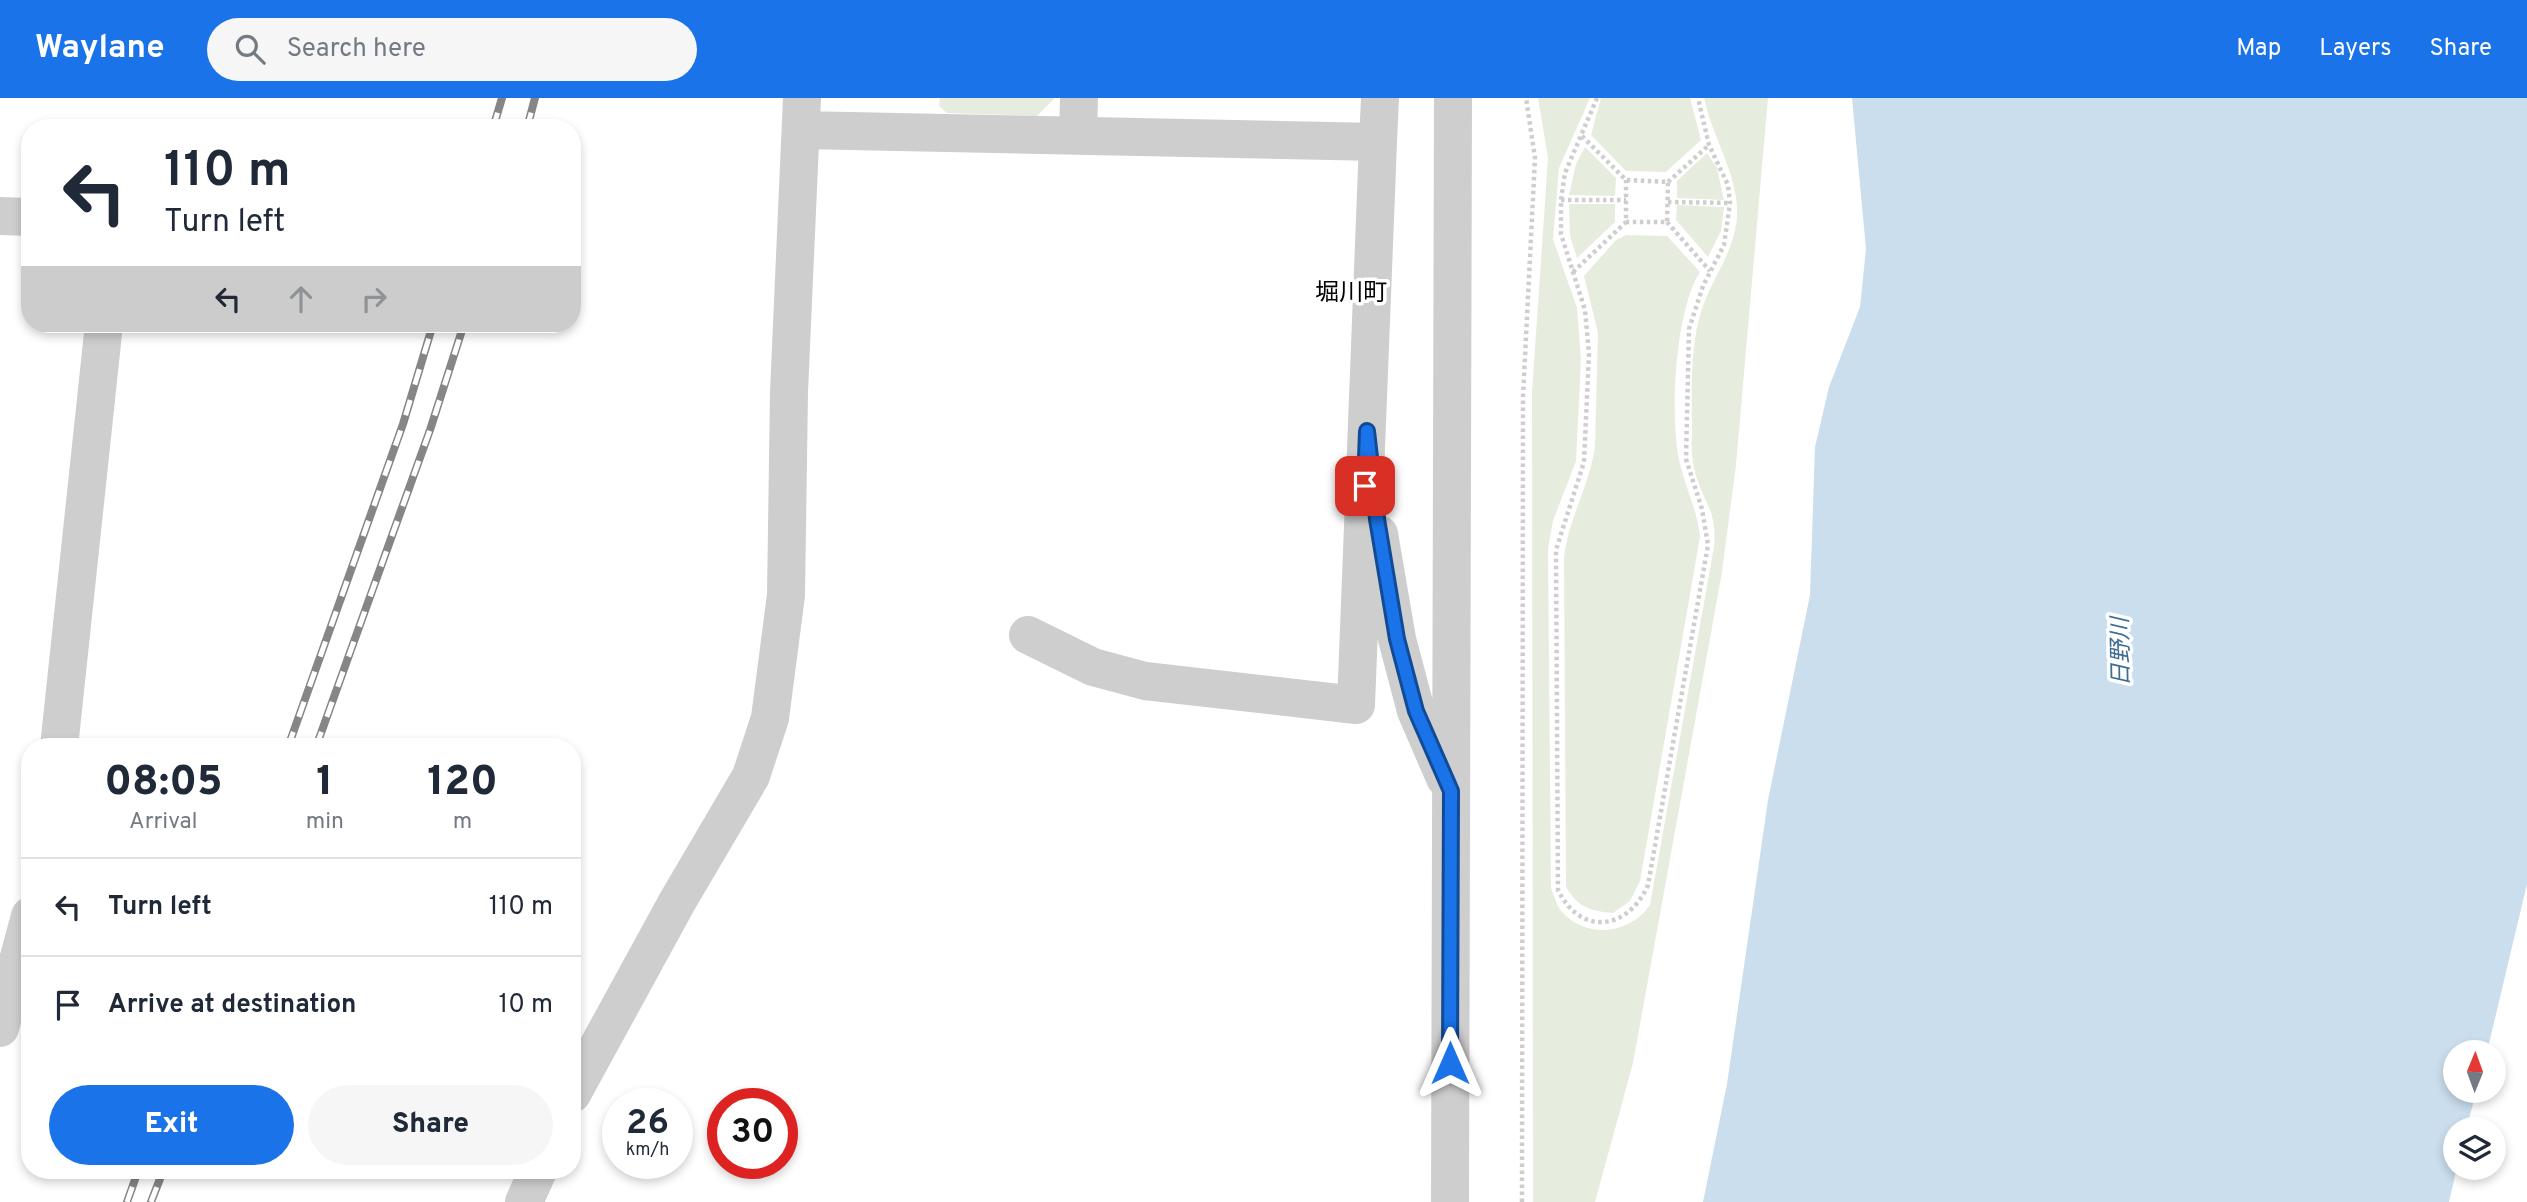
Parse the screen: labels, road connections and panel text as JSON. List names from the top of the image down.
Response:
{
  "districts": ["堀川町"],
  "water": ["日野川"],
  "north": "top",
  "page": {
    "header": "Waylane",
    "search": "Search here",
    "nav": ["Map", "Layers", "Share"],
    "turn": ["110 m", "Turn left"],
    "eta": [
      "08:05",
      "Arrival",
      "1",
      "min",
      "120",
      "m"
    ],
    "list": [
      {
        "name": "Turn left",
        "value": "110 m"
      },
      {
        "name": "Arrive at destination",
        "value": "10 m"
      }
    ],
    "buttons": ["Exit", "Share"],
    "speed": "26 km/h",
    "limit": "30"
  }
}
